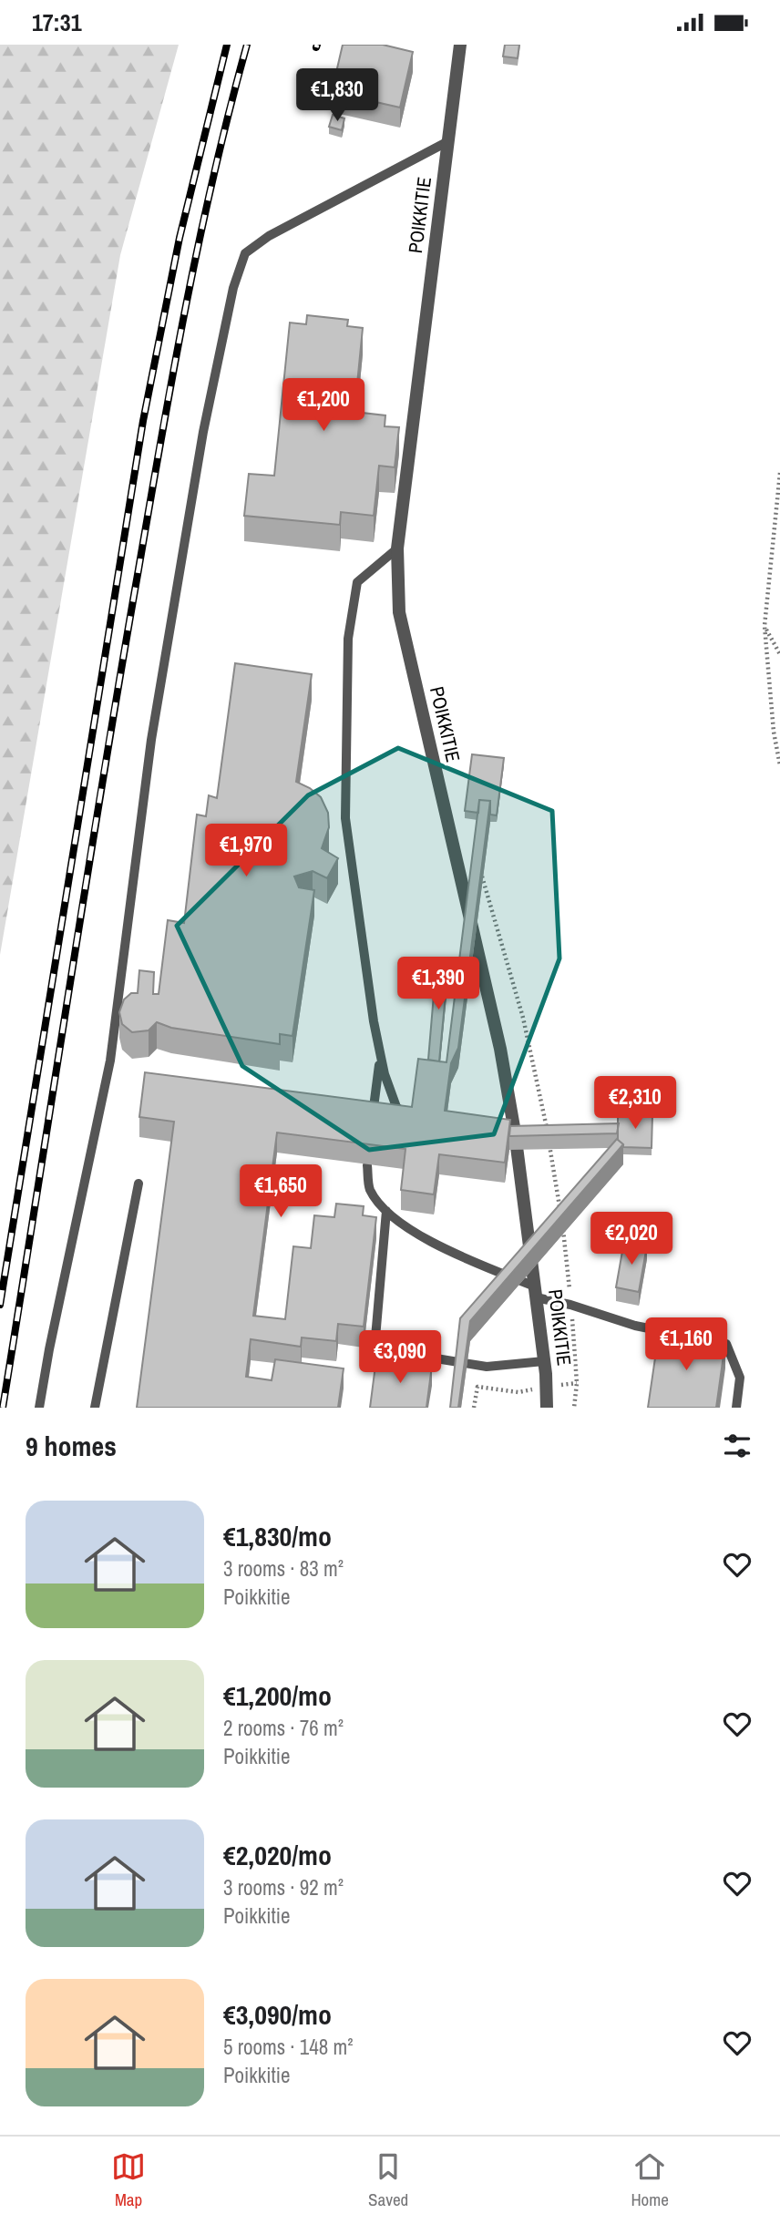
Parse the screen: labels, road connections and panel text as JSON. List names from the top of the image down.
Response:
{
  "streets": {
    "street": ["POIKKITIE"]
  },
  "page": {
    "status": "17:31",
    "price": [
      "€1,830",
      "€1,200",
      "€1,970",
      "€1,390",
      "€2,310",
      "€1,650",
      "€2,020",
      "€1,160",
      "€3,090"
    ],
    "heading": "9 homes",
    "list": [
      {
        "name": "€1,830/mo",
        "note": "3 rooms · 83 m² · Poikkitie"
      },
      {
        "name": "€1,200/mo",
        "note": "2 rooms · 76 m² · Poikkitie"
      },
      {
        "name": "€2,020/mo",
        "note": "3 rooms · 92 m² · Poikkitie"
      },
      {
        "name": "€3,090/mo",
        "note": "5 rooms · 148 m² · Poikkitie"
      }
    ],
    "tabs": ["Map", "Saved", "Home"]
  }
}
